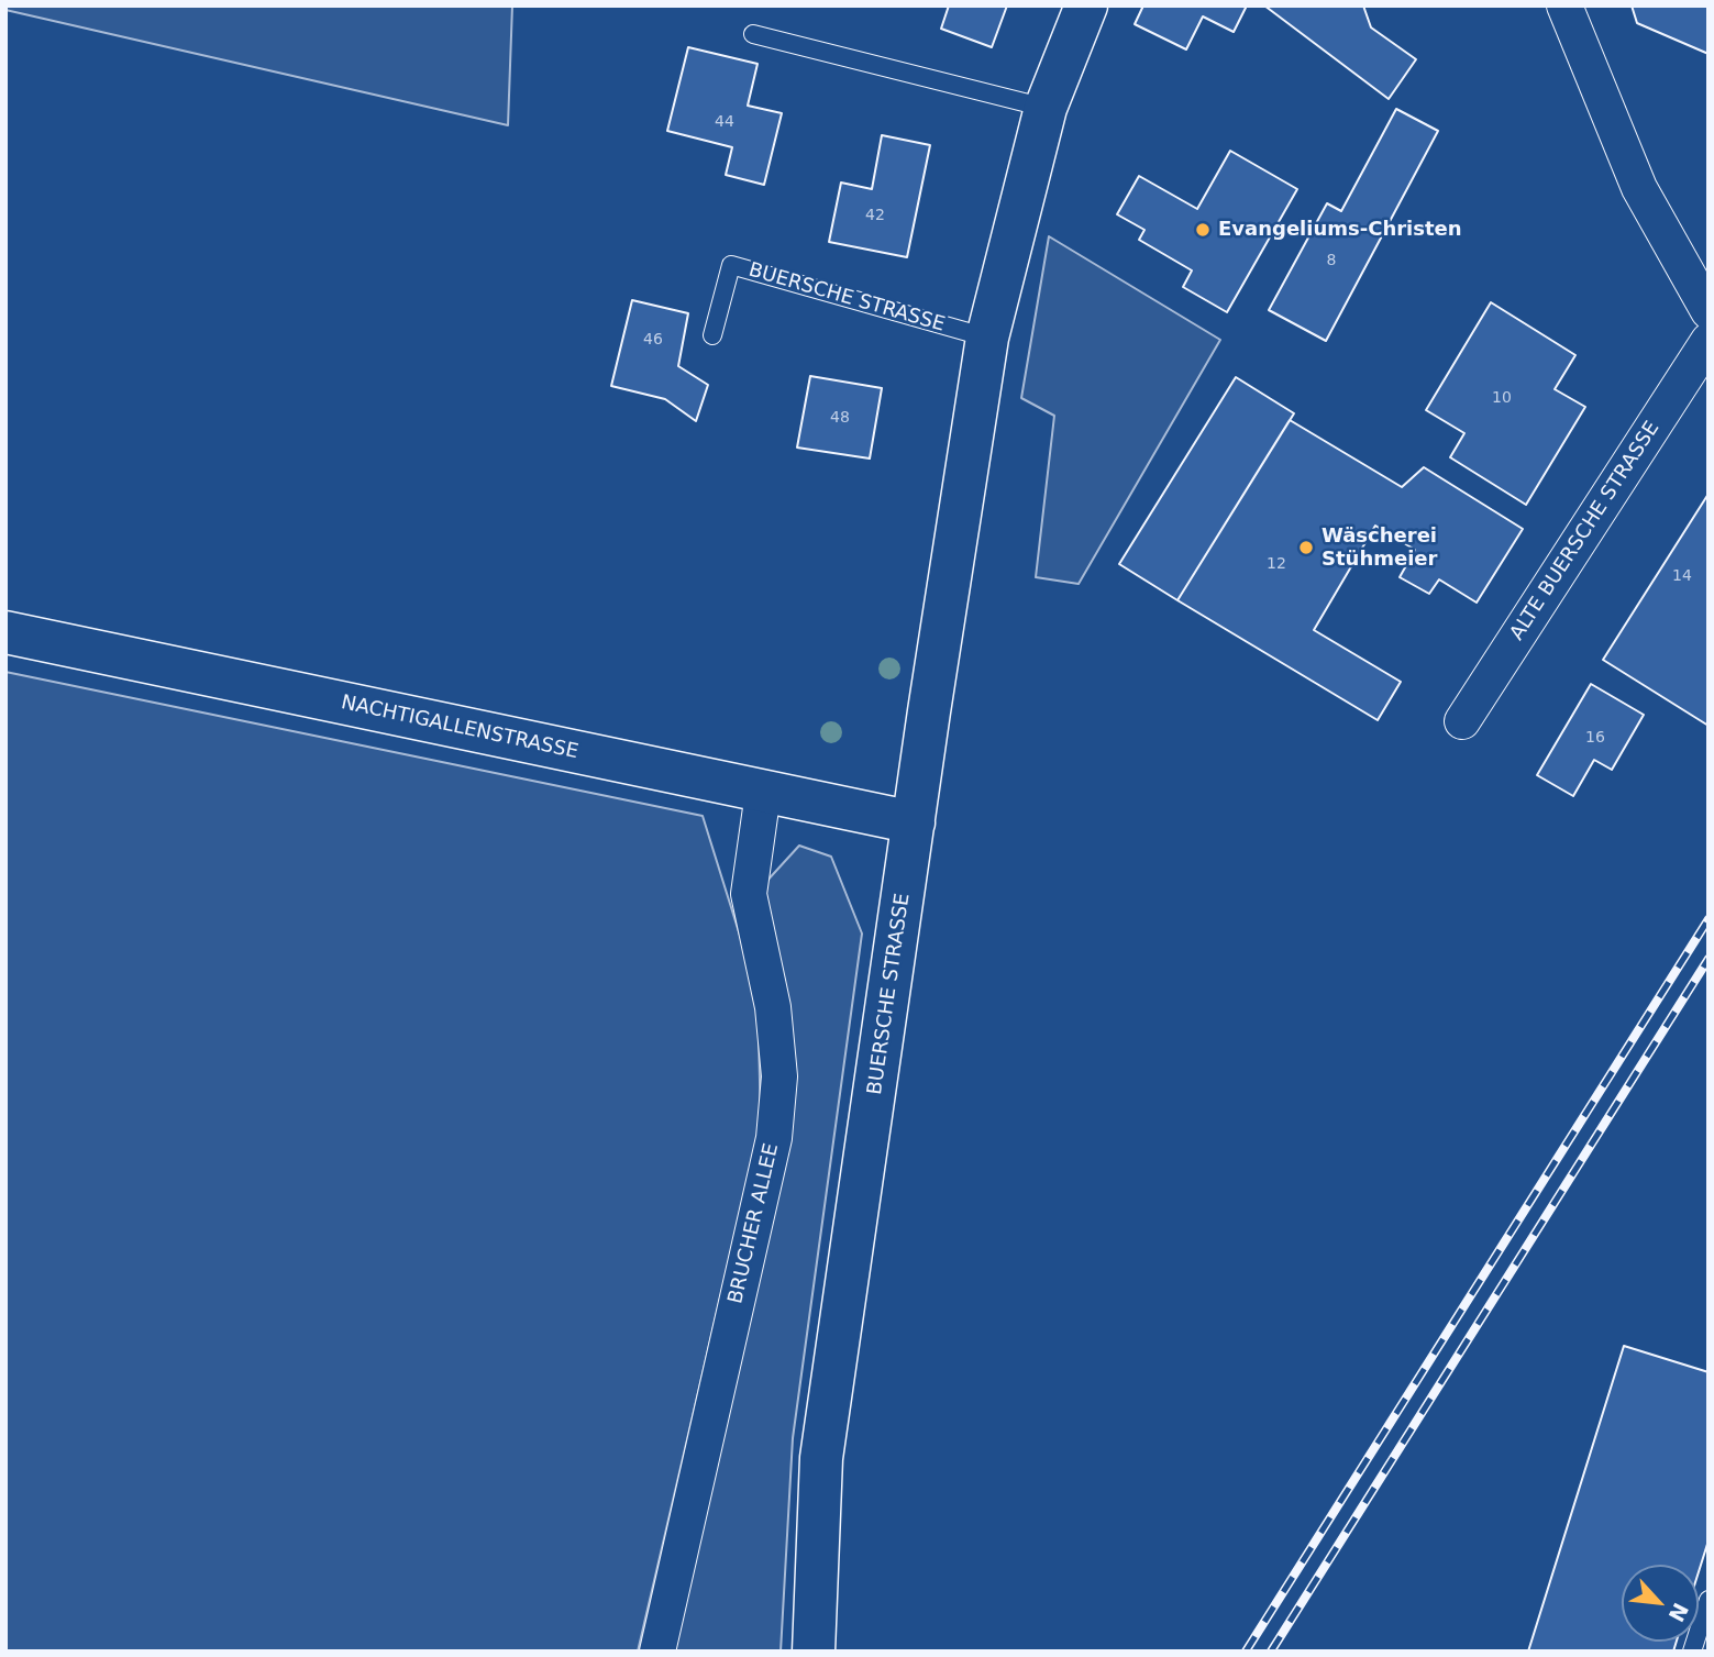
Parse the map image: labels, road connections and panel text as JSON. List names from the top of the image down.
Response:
{
  "streets": {
    "main road": ["BUERSCHE STRASSE", "NACHTIGALLENSTRASSE"],
    "street": ["ALTE BUERSCHE STRASSE", "BRUCHER ALLEE"]
  },
  "crossings": [
    ["BUERSCHE STRASSE", "NACHTIGALLENSTRASSE"],
    ["NACHTIGALLENSTRASSE", "BRUCHER ALLEE"]
  ],
  "places": ["Evangeliums-Christen", "Wäscherei Stühmeier"],
  "house_numbers": [
    "44",
    "42",
    "8",
    "46",
    "10",
    "48",
    "12",
    "14",
    "16"
  ],
  "north": "bottom right"
}
